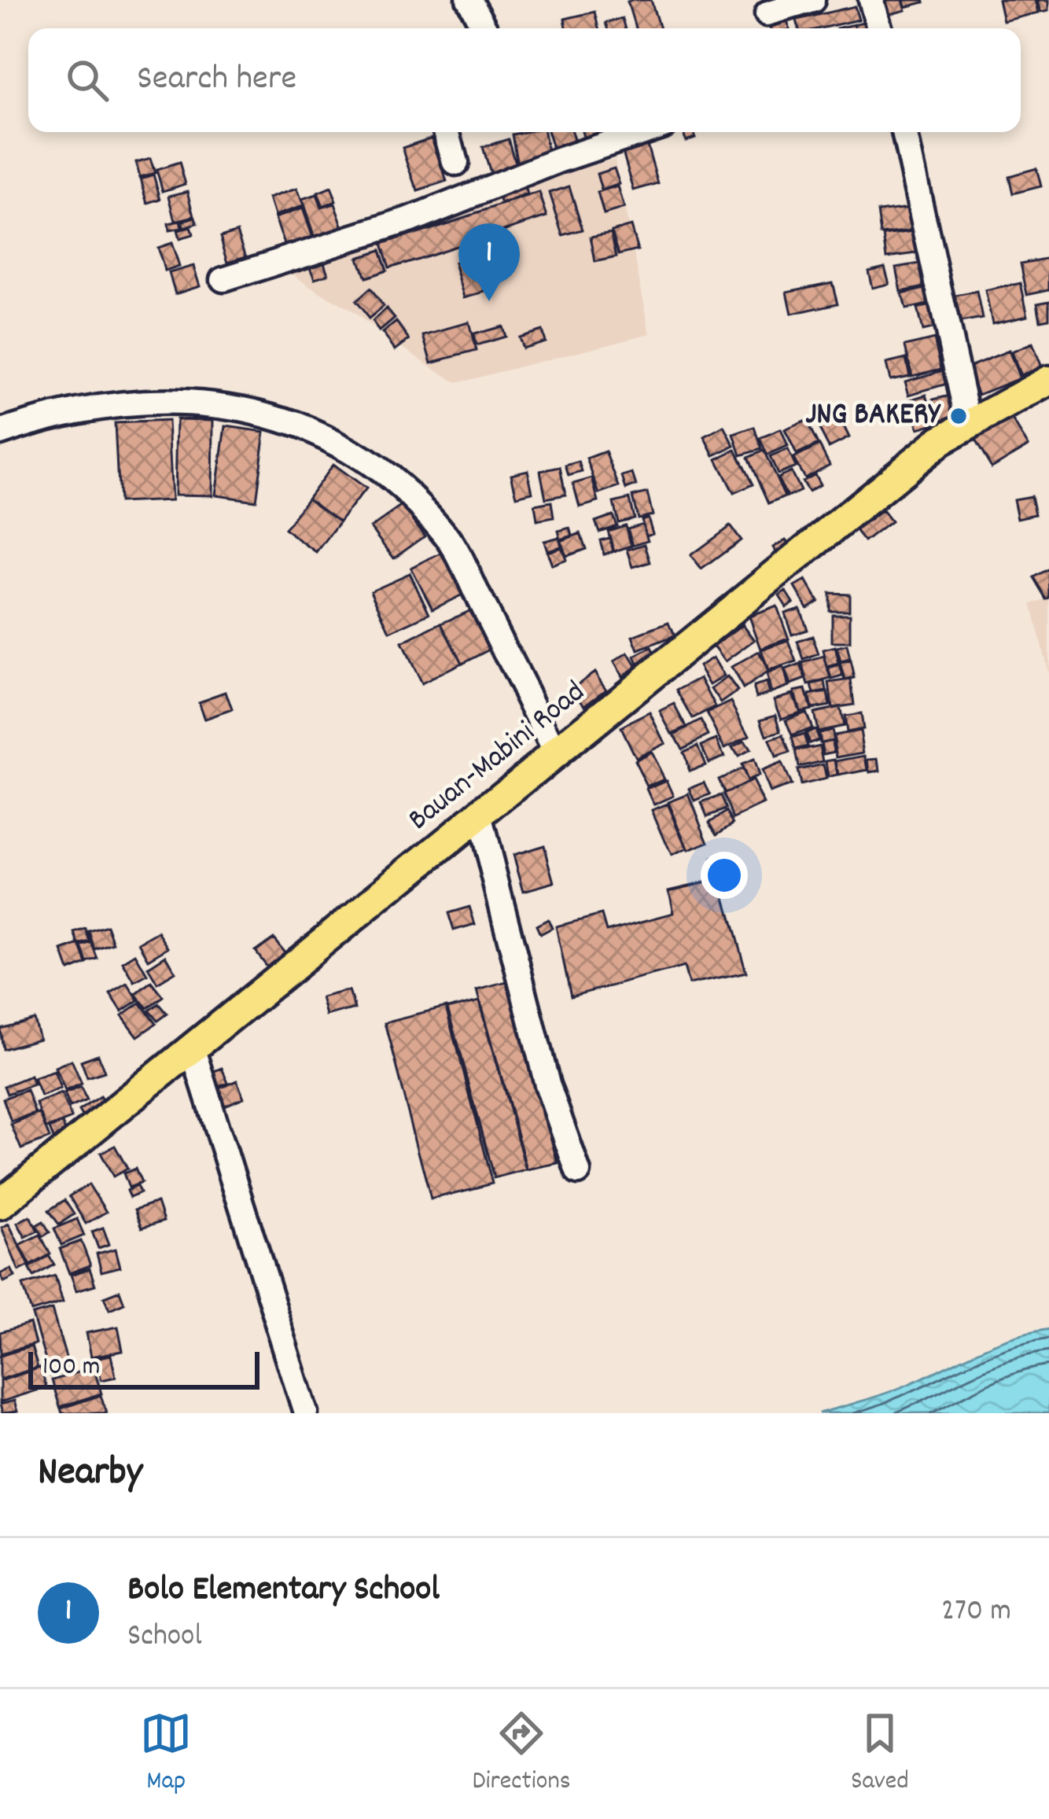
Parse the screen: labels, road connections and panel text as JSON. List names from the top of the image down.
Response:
{
  "streets": {
    "main road": ["Bauan-Mabini Road"]
  },
  "places": ["JNG BAKERY"],
  "scale_bar": "100 m",
  "page": {
    "search": "Search here",
    "pins": "1",
    "scale": "100 m",
    "heading": "Nearby",
    "list": [
      {
        "mark": "1",
        "name": "Bolo Elementary School",
        "note": "School",
        "value": "270 m"
      }
    ],
    "nav": ["Map", "Directions", "Saved"]
  }
}
